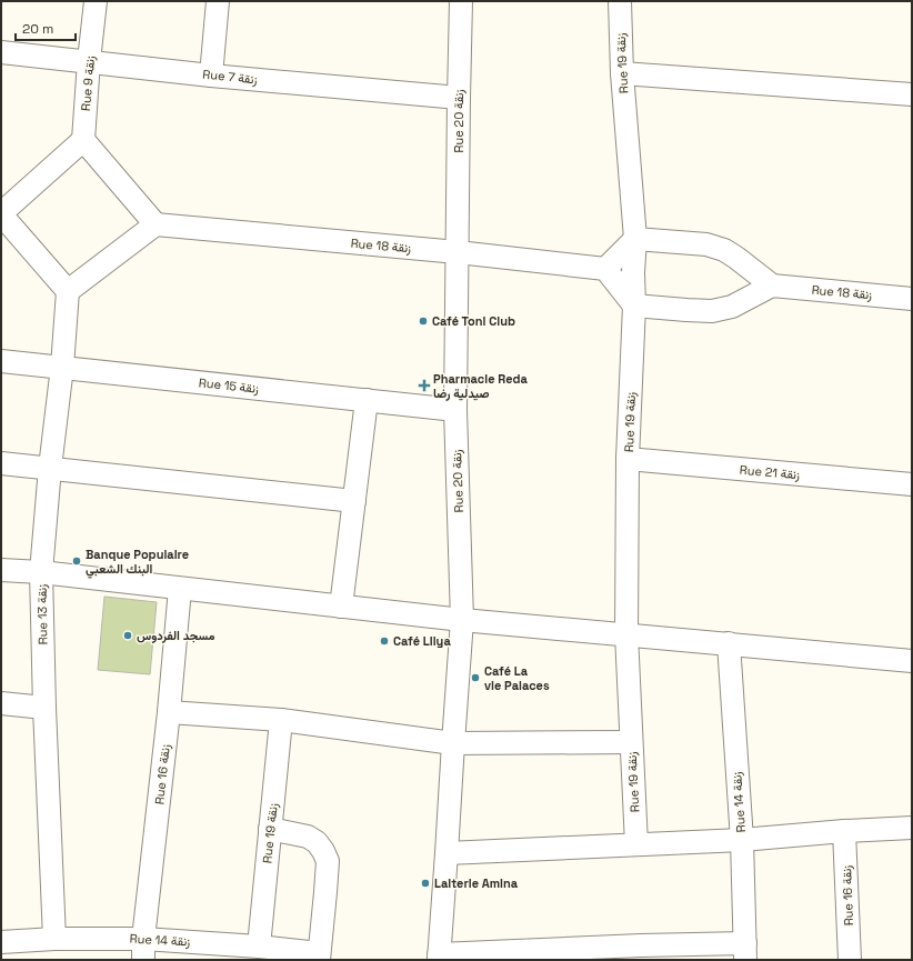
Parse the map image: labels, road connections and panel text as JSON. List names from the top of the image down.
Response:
{
  "streets": {
    "street": [
      "Rue 19 زنقة",
      "Rue 7 زنقة",
      "Rue 9 زنقة",
      "Rue 20 زنقة",
      "Rue 18 زنقة",
      "Rue 15 زنقة",
      "Rue 21 زنقة",
      "Rue 13 زنقة",
      "Rue 16 زنقة",
      "Rue 14 زنقة"
    ]
  },
  "crossings": [
    ["Rue 19 زنقة", "Rue 21 زنقة"],
    ["Rue 19 زنقة", "Rue 14 زنقة"],
    ["Rue 7 زنقة", "Rue 9 زنقة"],
    ["Rue 7 زنقة", "Rue 20 زنقة"],
    ["Rue 20 زنقة", "Rue 18 زنقة"],
    ["Rue 20 زنقة", "Rue 15 زنقة"],
    ["Rue 15 زنقة", "Rue 13 زنقة"],
    ["Rue 13 زنقة", "Rue 14 زنقة"],
    ["Rue 16 زنقة", "Rue 14 زنقة"]
  ],
  "places": {
    "other": [
      "Café Toni Club",
      "Banque Populaire البنك الشعبي",
      "مسجد الفردوس",
      "Café Lilya",
      "Café La vie Palaces",
      "Laiterie Amina"
    ],
    "health": ["Pharmacie Reda صيدلية رضا"]
  },
  "scale_bar": "20 m"
}
